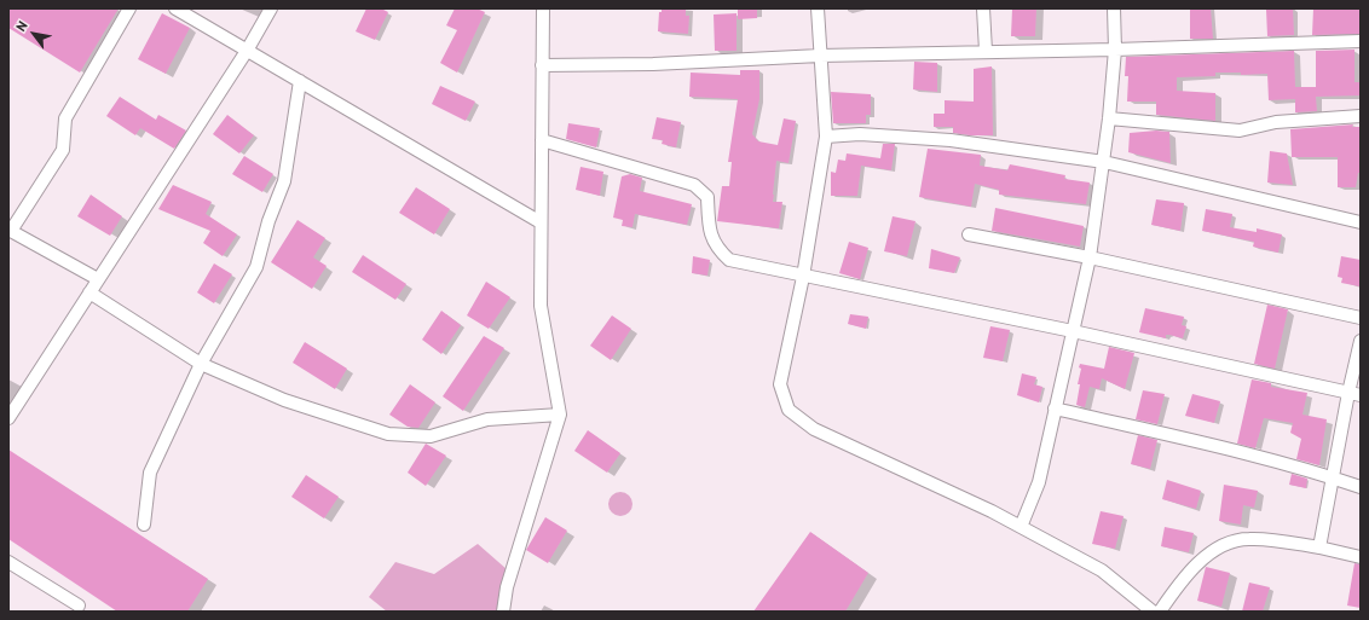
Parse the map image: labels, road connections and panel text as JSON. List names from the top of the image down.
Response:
{
  "north": "top left"
}
